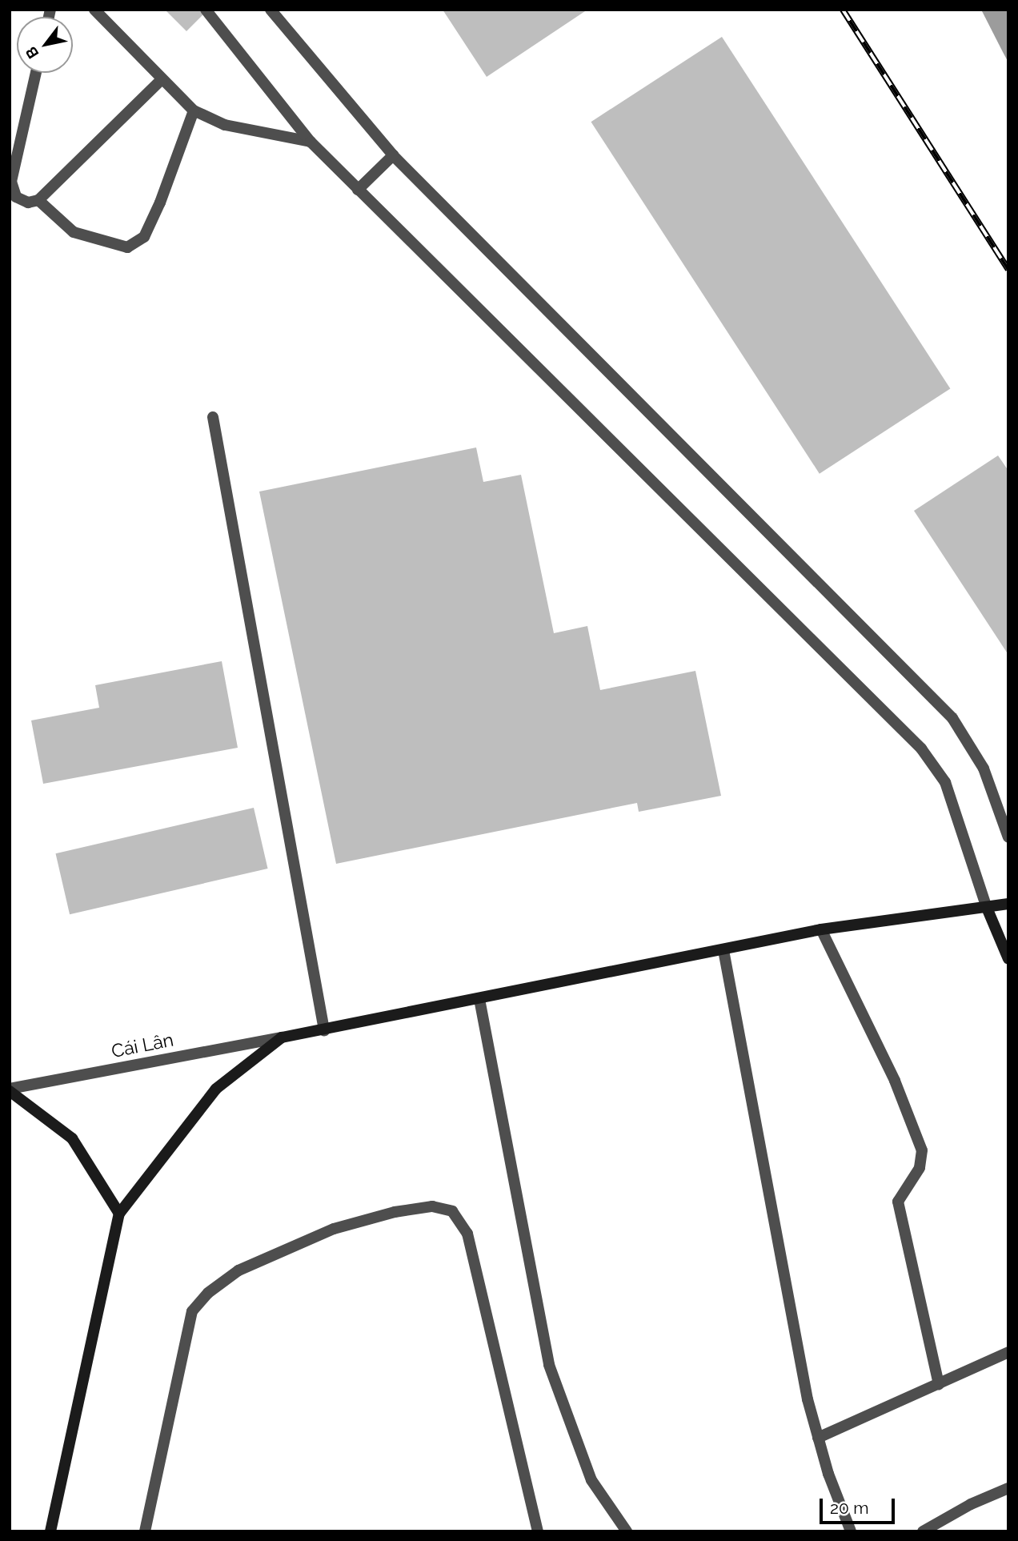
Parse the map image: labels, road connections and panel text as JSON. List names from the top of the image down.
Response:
{
  "streets": {
    "street": ["Cái Lân"]
  },
  "scale_bar": "20 m",
  "north": "bottom left"
}
